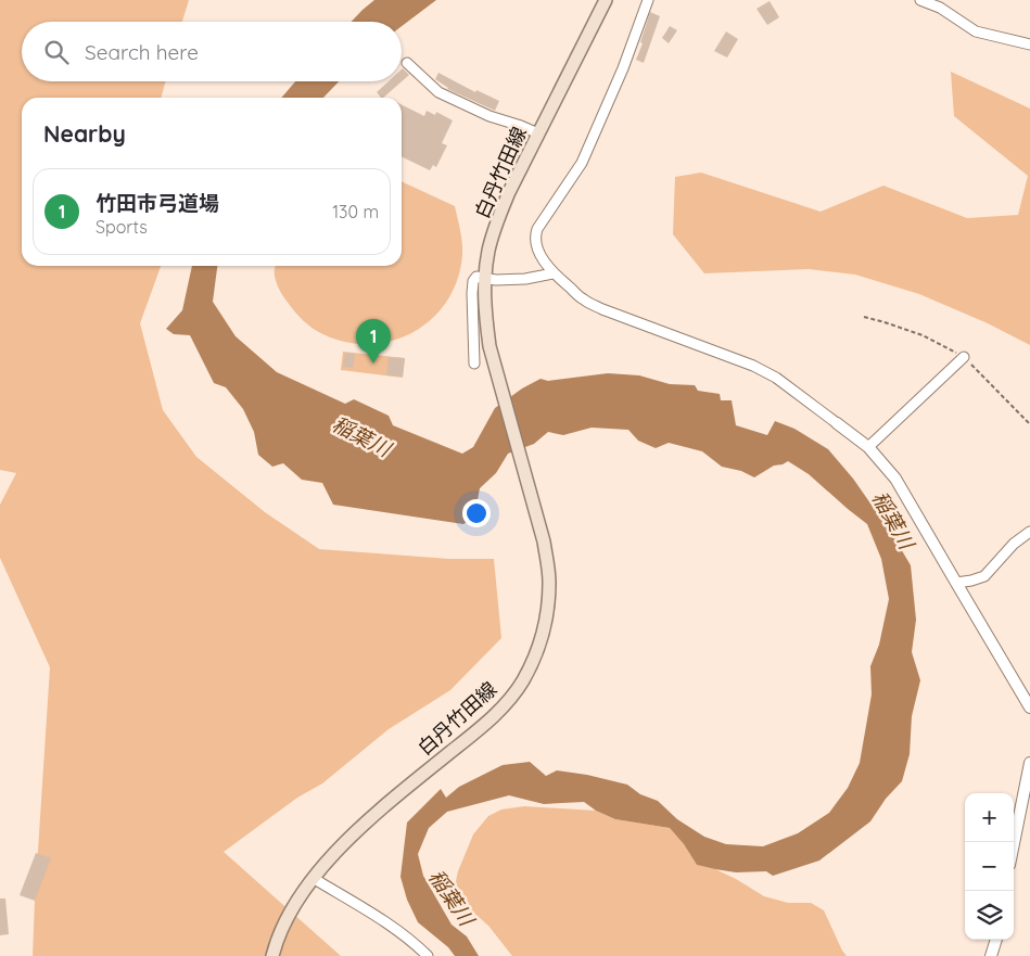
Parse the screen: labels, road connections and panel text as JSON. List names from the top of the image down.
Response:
{
  "streets": {
    "main road": ["白丹竹田線"]
  },
  "water": ["稲葉川"],
  "page": {
    "search": "Search here",
    "heading": "Nearby",
    "list": [
      {
        "mark": "1",
        "name": "竹田市弓道場",
        "note": "Sports",
        "value": "130 m"
      }
    ],
    "pins": "1",
    "map_buttons": ["+", "−"]
  }
}
